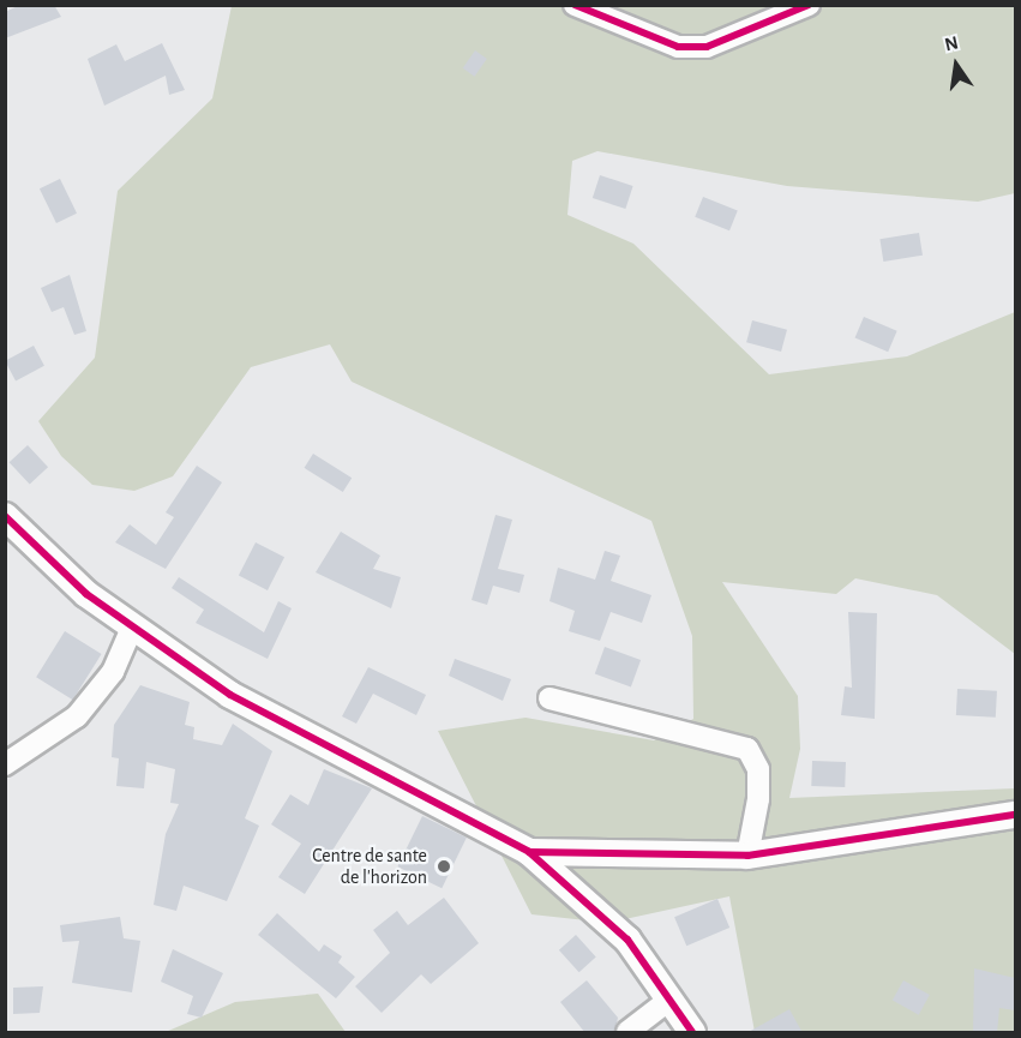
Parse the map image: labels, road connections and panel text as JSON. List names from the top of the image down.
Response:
{
  "places": ["Centre de sante de l'horizon"],
  "north": "top"
}
